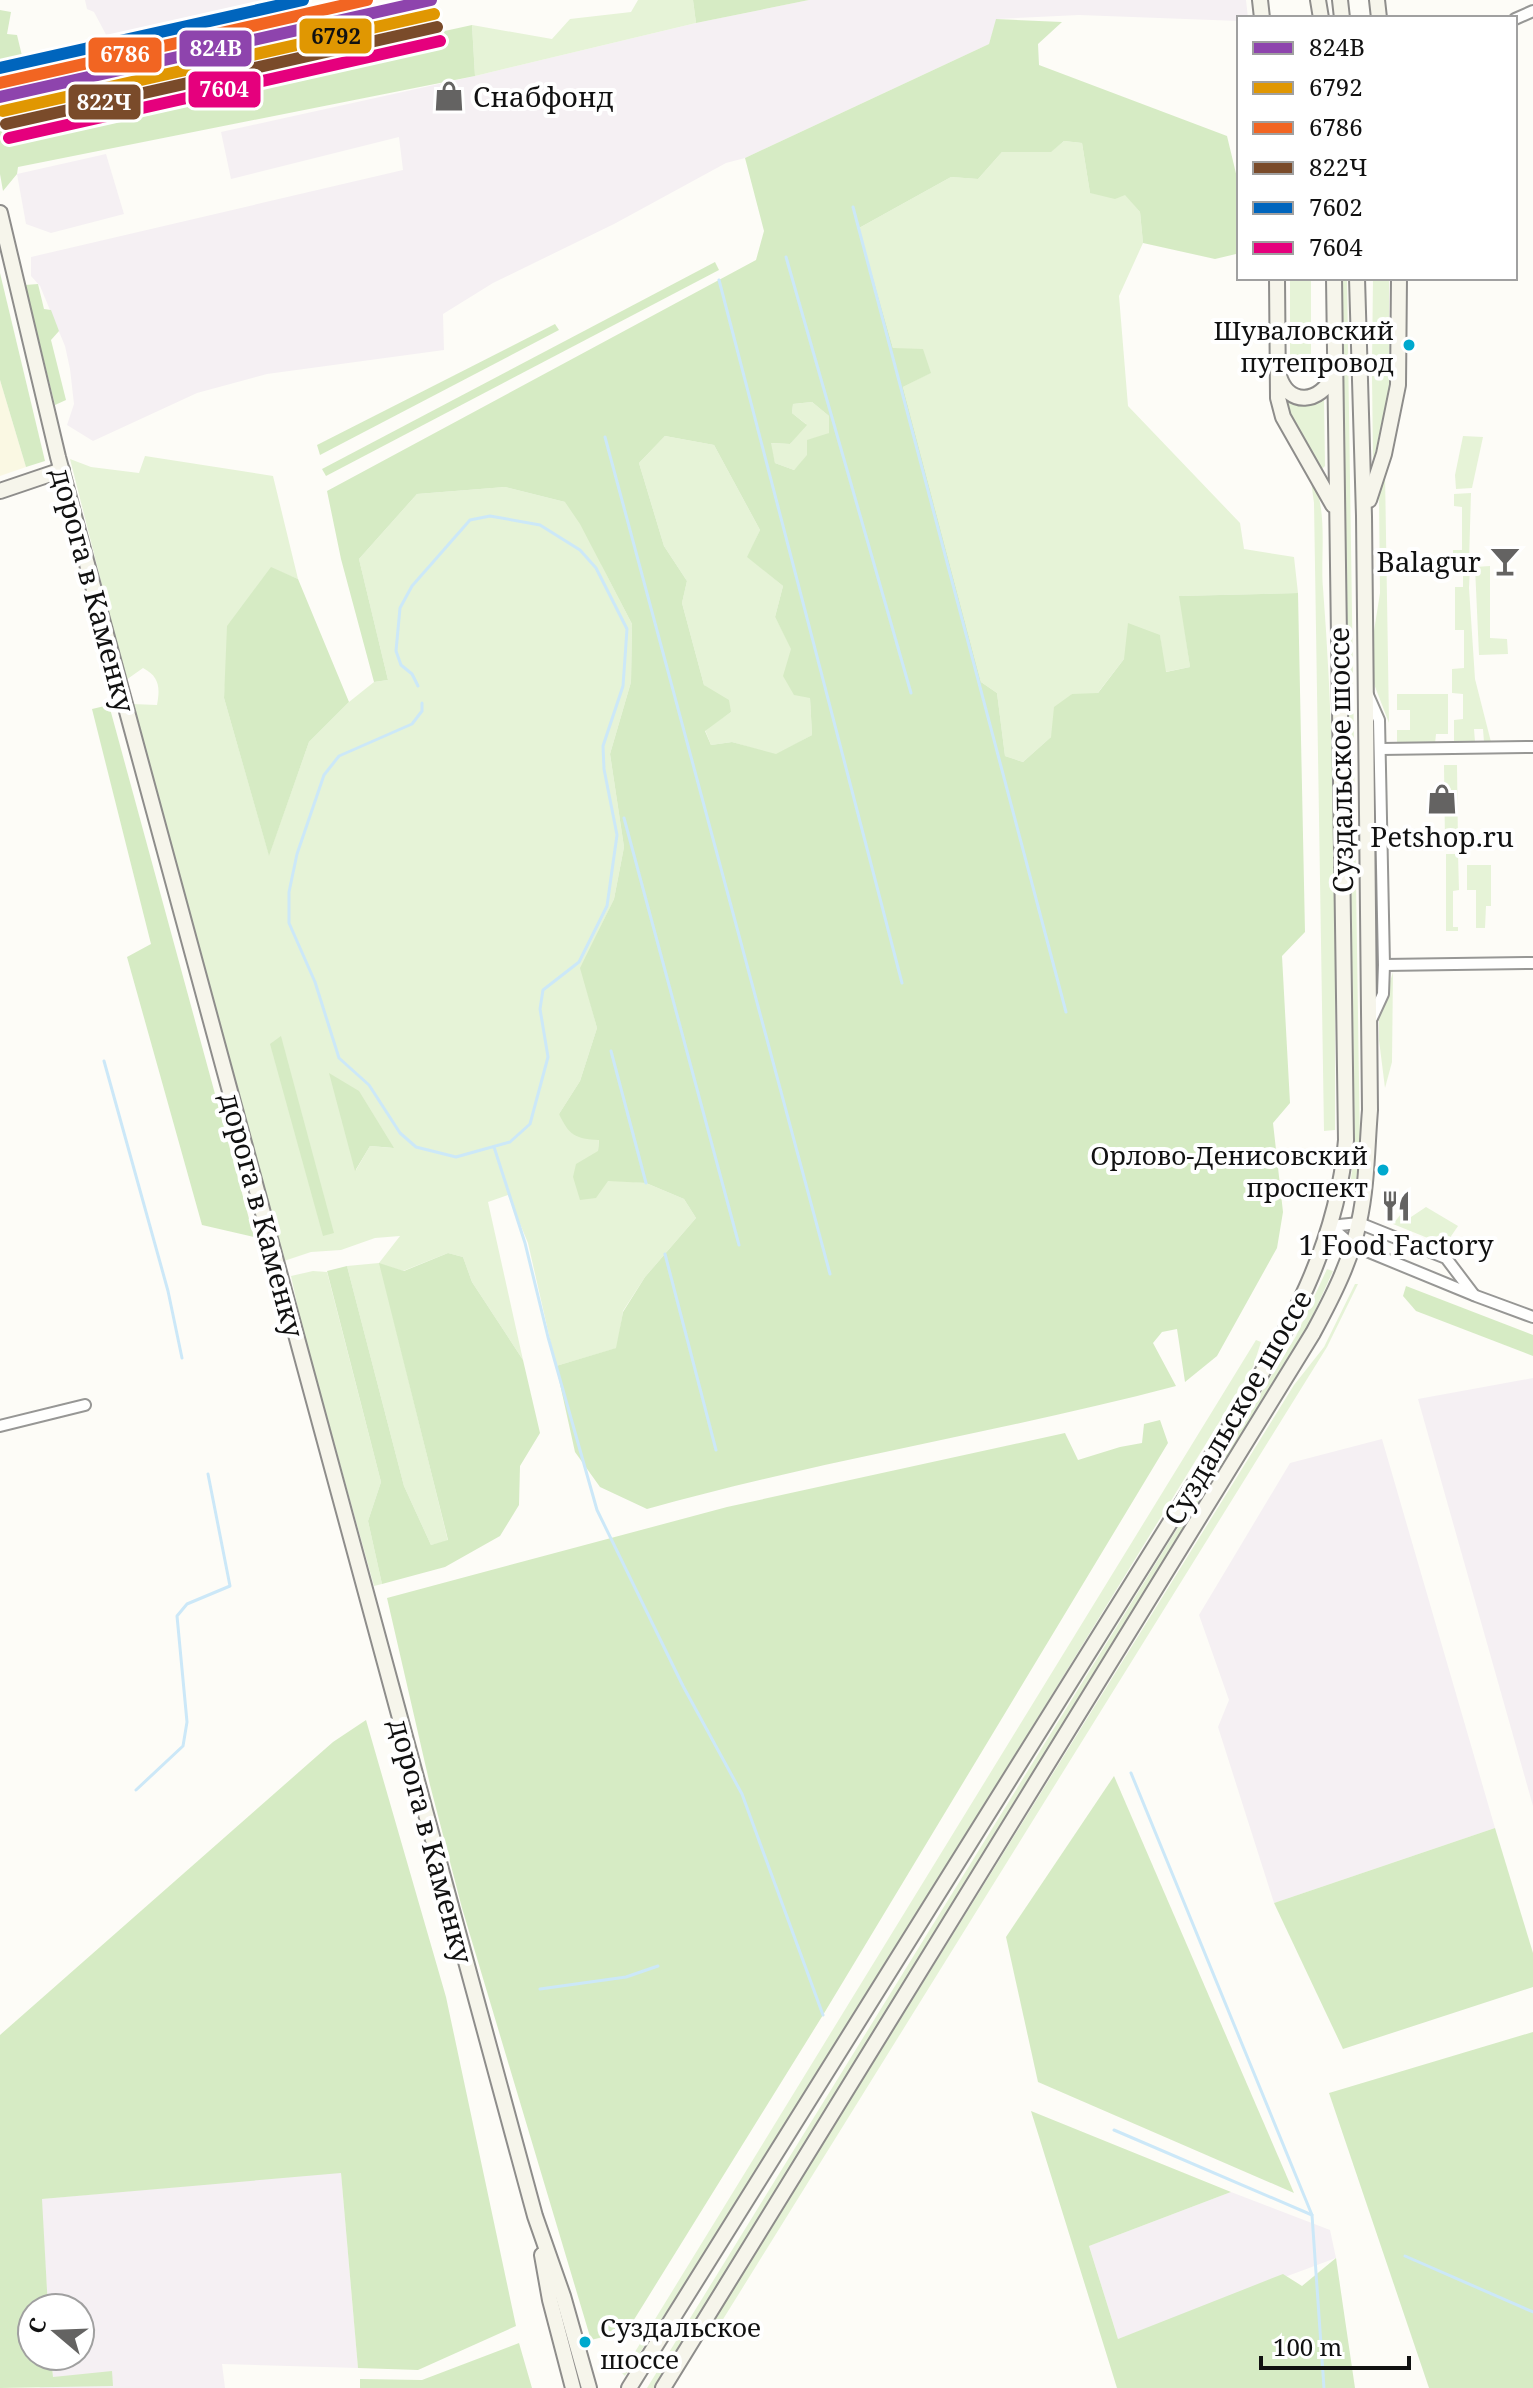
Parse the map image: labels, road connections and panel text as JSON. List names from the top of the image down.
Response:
{
  "streets": {
    "main road": ["дорога в Каменку", "Суздальское шоссе"]
  },
  "places": {
    "shop": ["Снабфонд", "Petshop.ru"],
    "other": ["Шуваловский путепровод", "Орлово-Денисовский проспект", "Суздальское шоссе"],
    "bar": ["Balagur"],
    "restaurant": ["1 Food Factory"]
  },
  "lines": [
    "transit line 824В",
    "transit line 6786",
    "transit line 7602",
    "transit line 6792",
    "transit line 822Ч",
    "transit line 7604"
  ],
  "legend": [
    "824В",
    "6792",
    "6786",
    "822Ч",
    "7602",
    "7604"
  ],
  "scale_bar": "100 m",
  "north": "left"
}
